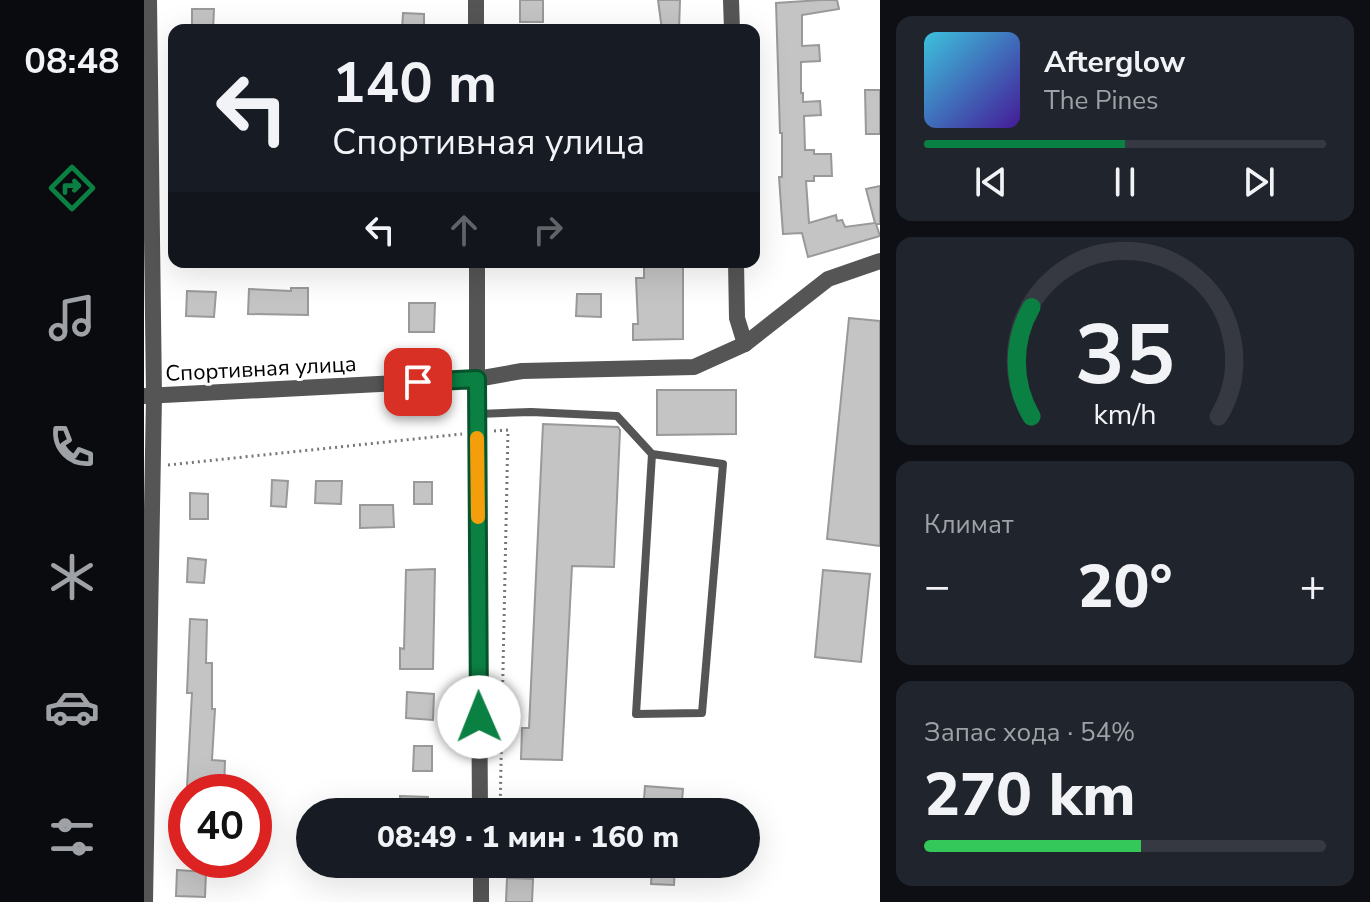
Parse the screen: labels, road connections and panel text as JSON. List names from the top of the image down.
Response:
{
  "streets": {
    "street": ["Спортивная улица"]
  },
  "page": {
    "tabs": "08:48",
    "turn": ["140 m", "Спортивная улица"],
    "song": ["Afterglow", "The Pines"],
    "tile": [
      "Климат",
      ["Запас хода · 54%", "270 km"]
    ],
    "heat": ["−", "20°", "+"],
    "limit": "40",
    "trip": "08:49 · 1 мин · 160 m",
    "gauge": ["35", "km/h"]
  }
}
